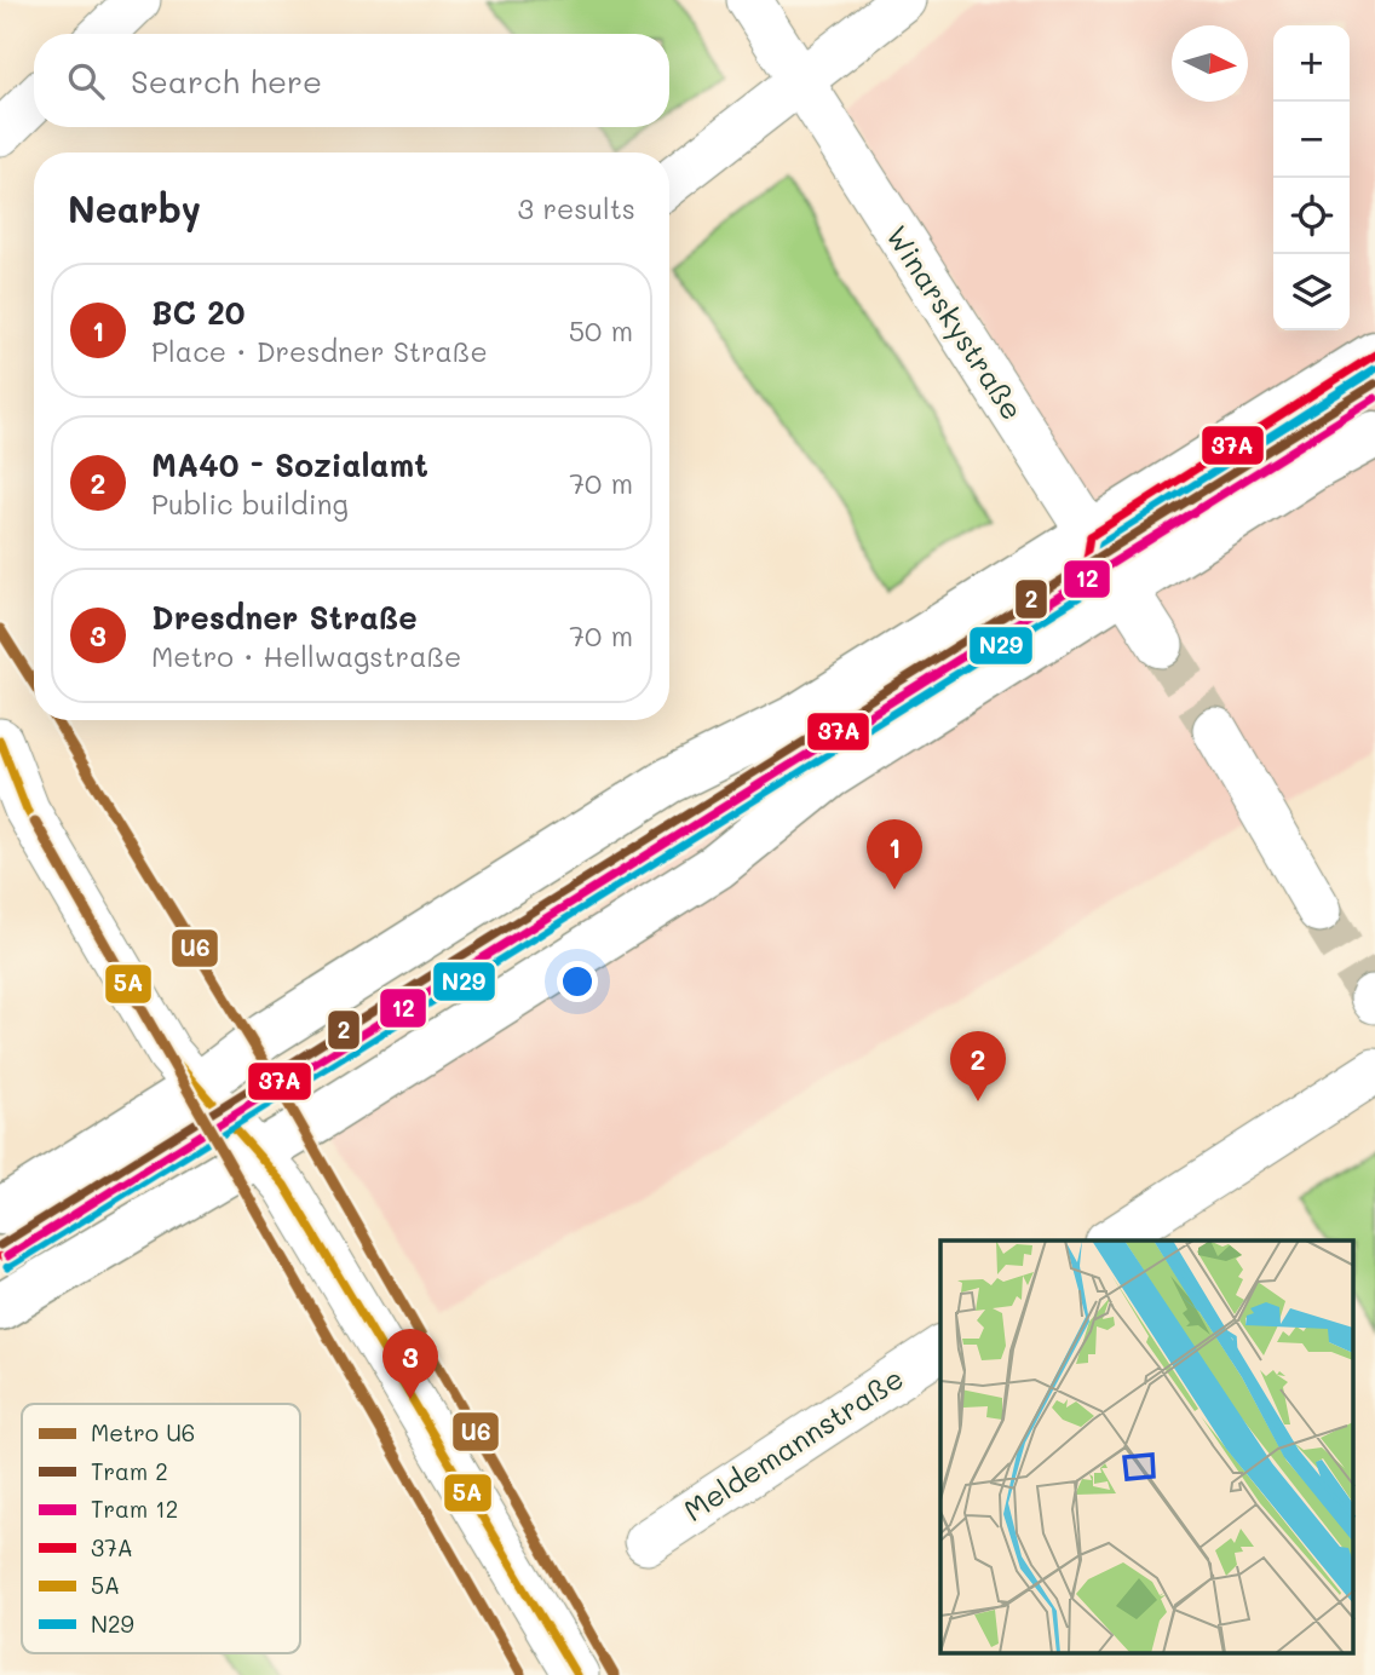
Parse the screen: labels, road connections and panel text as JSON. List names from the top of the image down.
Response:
{
  "streets": {
    "street": ["Winarskystraße", "Meldemannstraße"]
  },
  "lines": [
    "transit line 37A",
    "transit line N29",
    "tram line 2",
    "tram line 12",
    "metro line U6",
    "transit line 5A"
  ],
  "legend": [
    "Metro U6",
    "Tram 2",
    "Tram 12",
    "37A",
    "5A",
    "N29"
  ],
  "north": "right",
  "page": {
    "map_buttons": ["+", "−"],
    "search": "Search here",
    "heading": ["Nearby", "3 results"],
    "list": [
      {
        "mark": "1",
        "name": "BC 20",
        "note": "Place · Dresdner Straße",
        "value": "50 m"
      },
      {
        "mark": "2",
        "name": "MA40 - Sozialamt",
        "note": "Public building",
        "value": "70 m"
      },
      {
        "mark": "3",
        "name": "Dresdner Straße",
        "note": "Metro · Hellwagstraße",
        "value": "70 m"
      }
    ],
    "pins": ["1", "2", "3"]
  }
}
